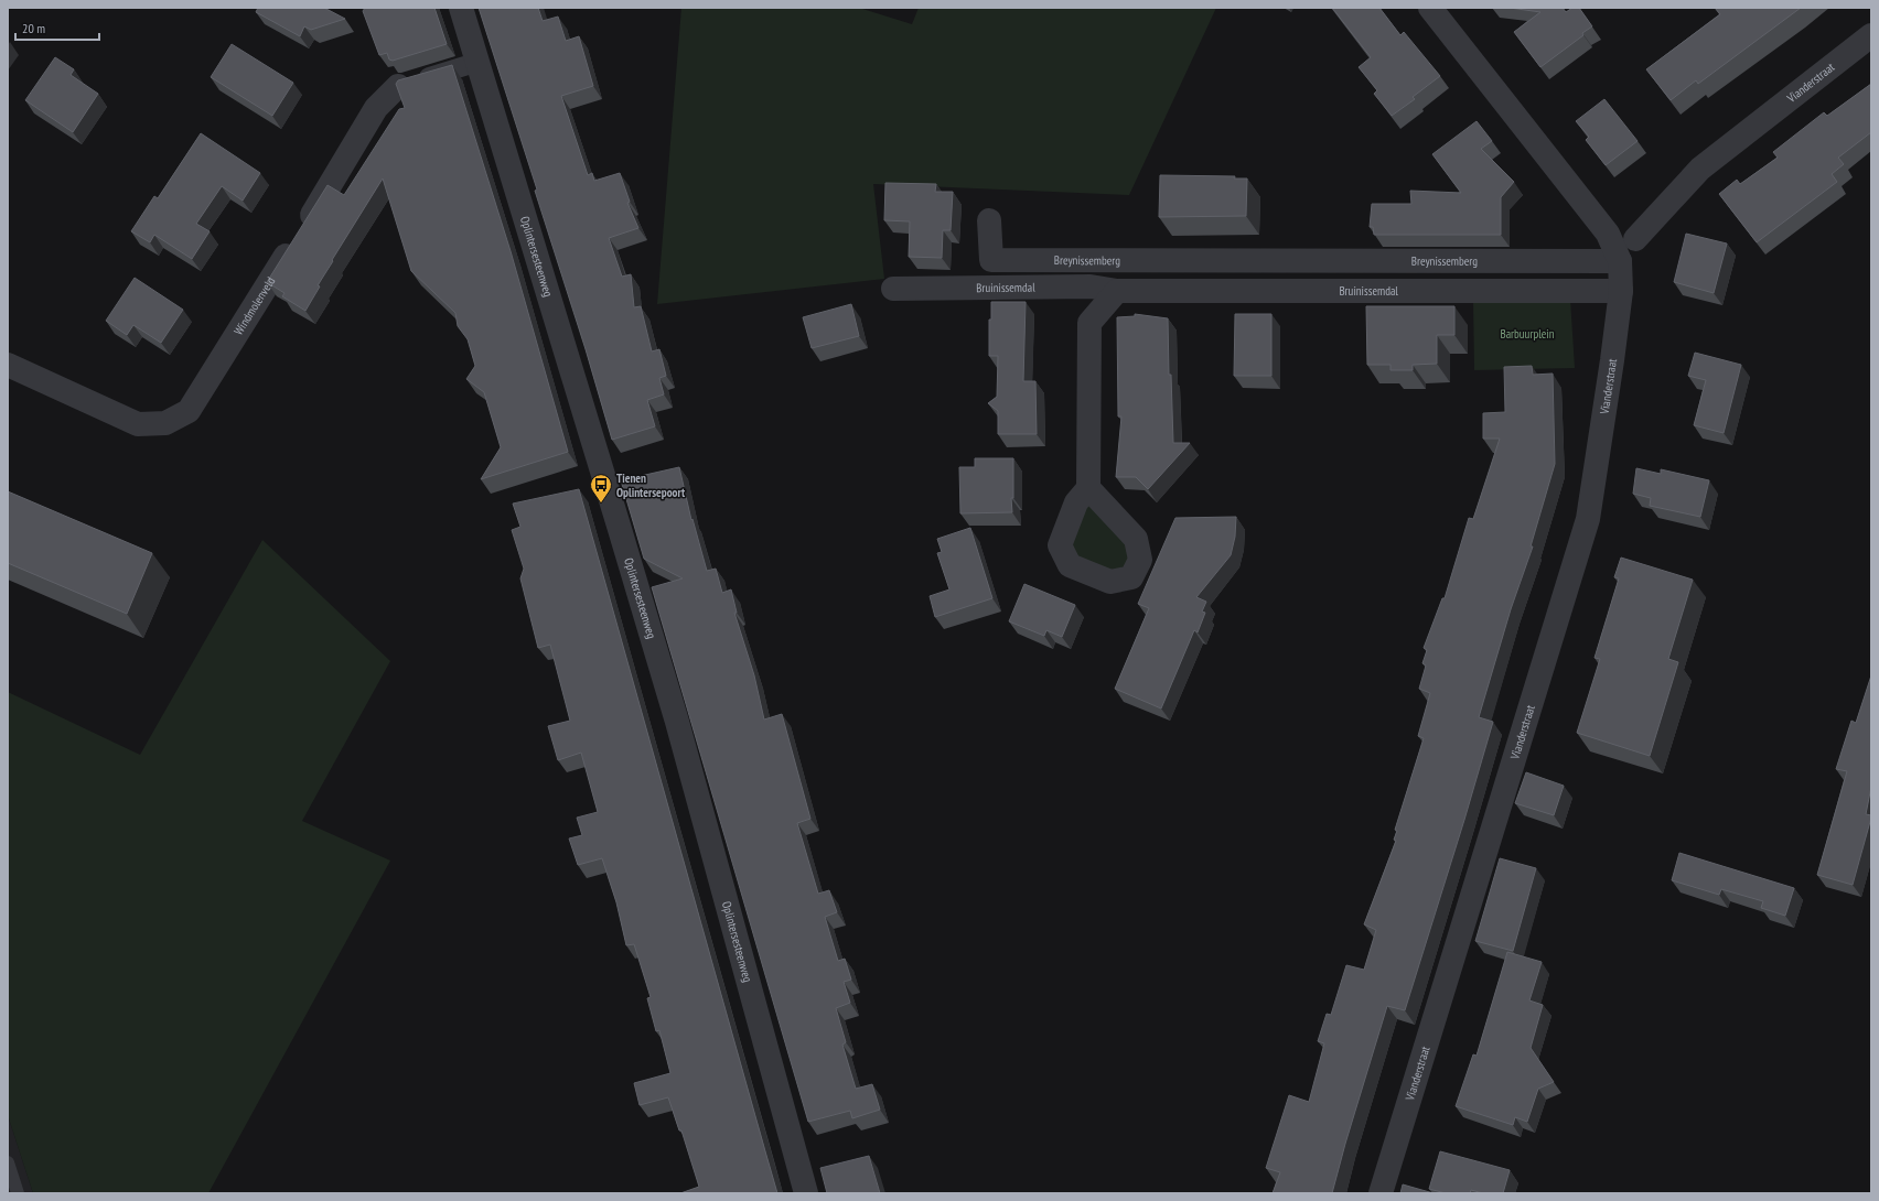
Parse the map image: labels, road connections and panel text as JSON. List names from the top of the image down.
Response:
{
  "streets": {
    "street": [
      "Vianderstraat",
      "Oplintersesteenweg",
      "Breynissemberg",
      "Bruinissemdal",
      "Windmolenveld"
    ]
  },
  "crossings": [
    ["Vianderstraat", "Breynissemberg"],
    ["Vianderstraat", "Bruinissemdal"],
    ["Oplintersesteenweg", "Windmolenveld"]
  ],
  "parks": ["Barbuurplein"],
  "places": {
    "bus stop": ["Tienen Oplintersepoort"]
  },
  "scale_bar": "20 m"
}
